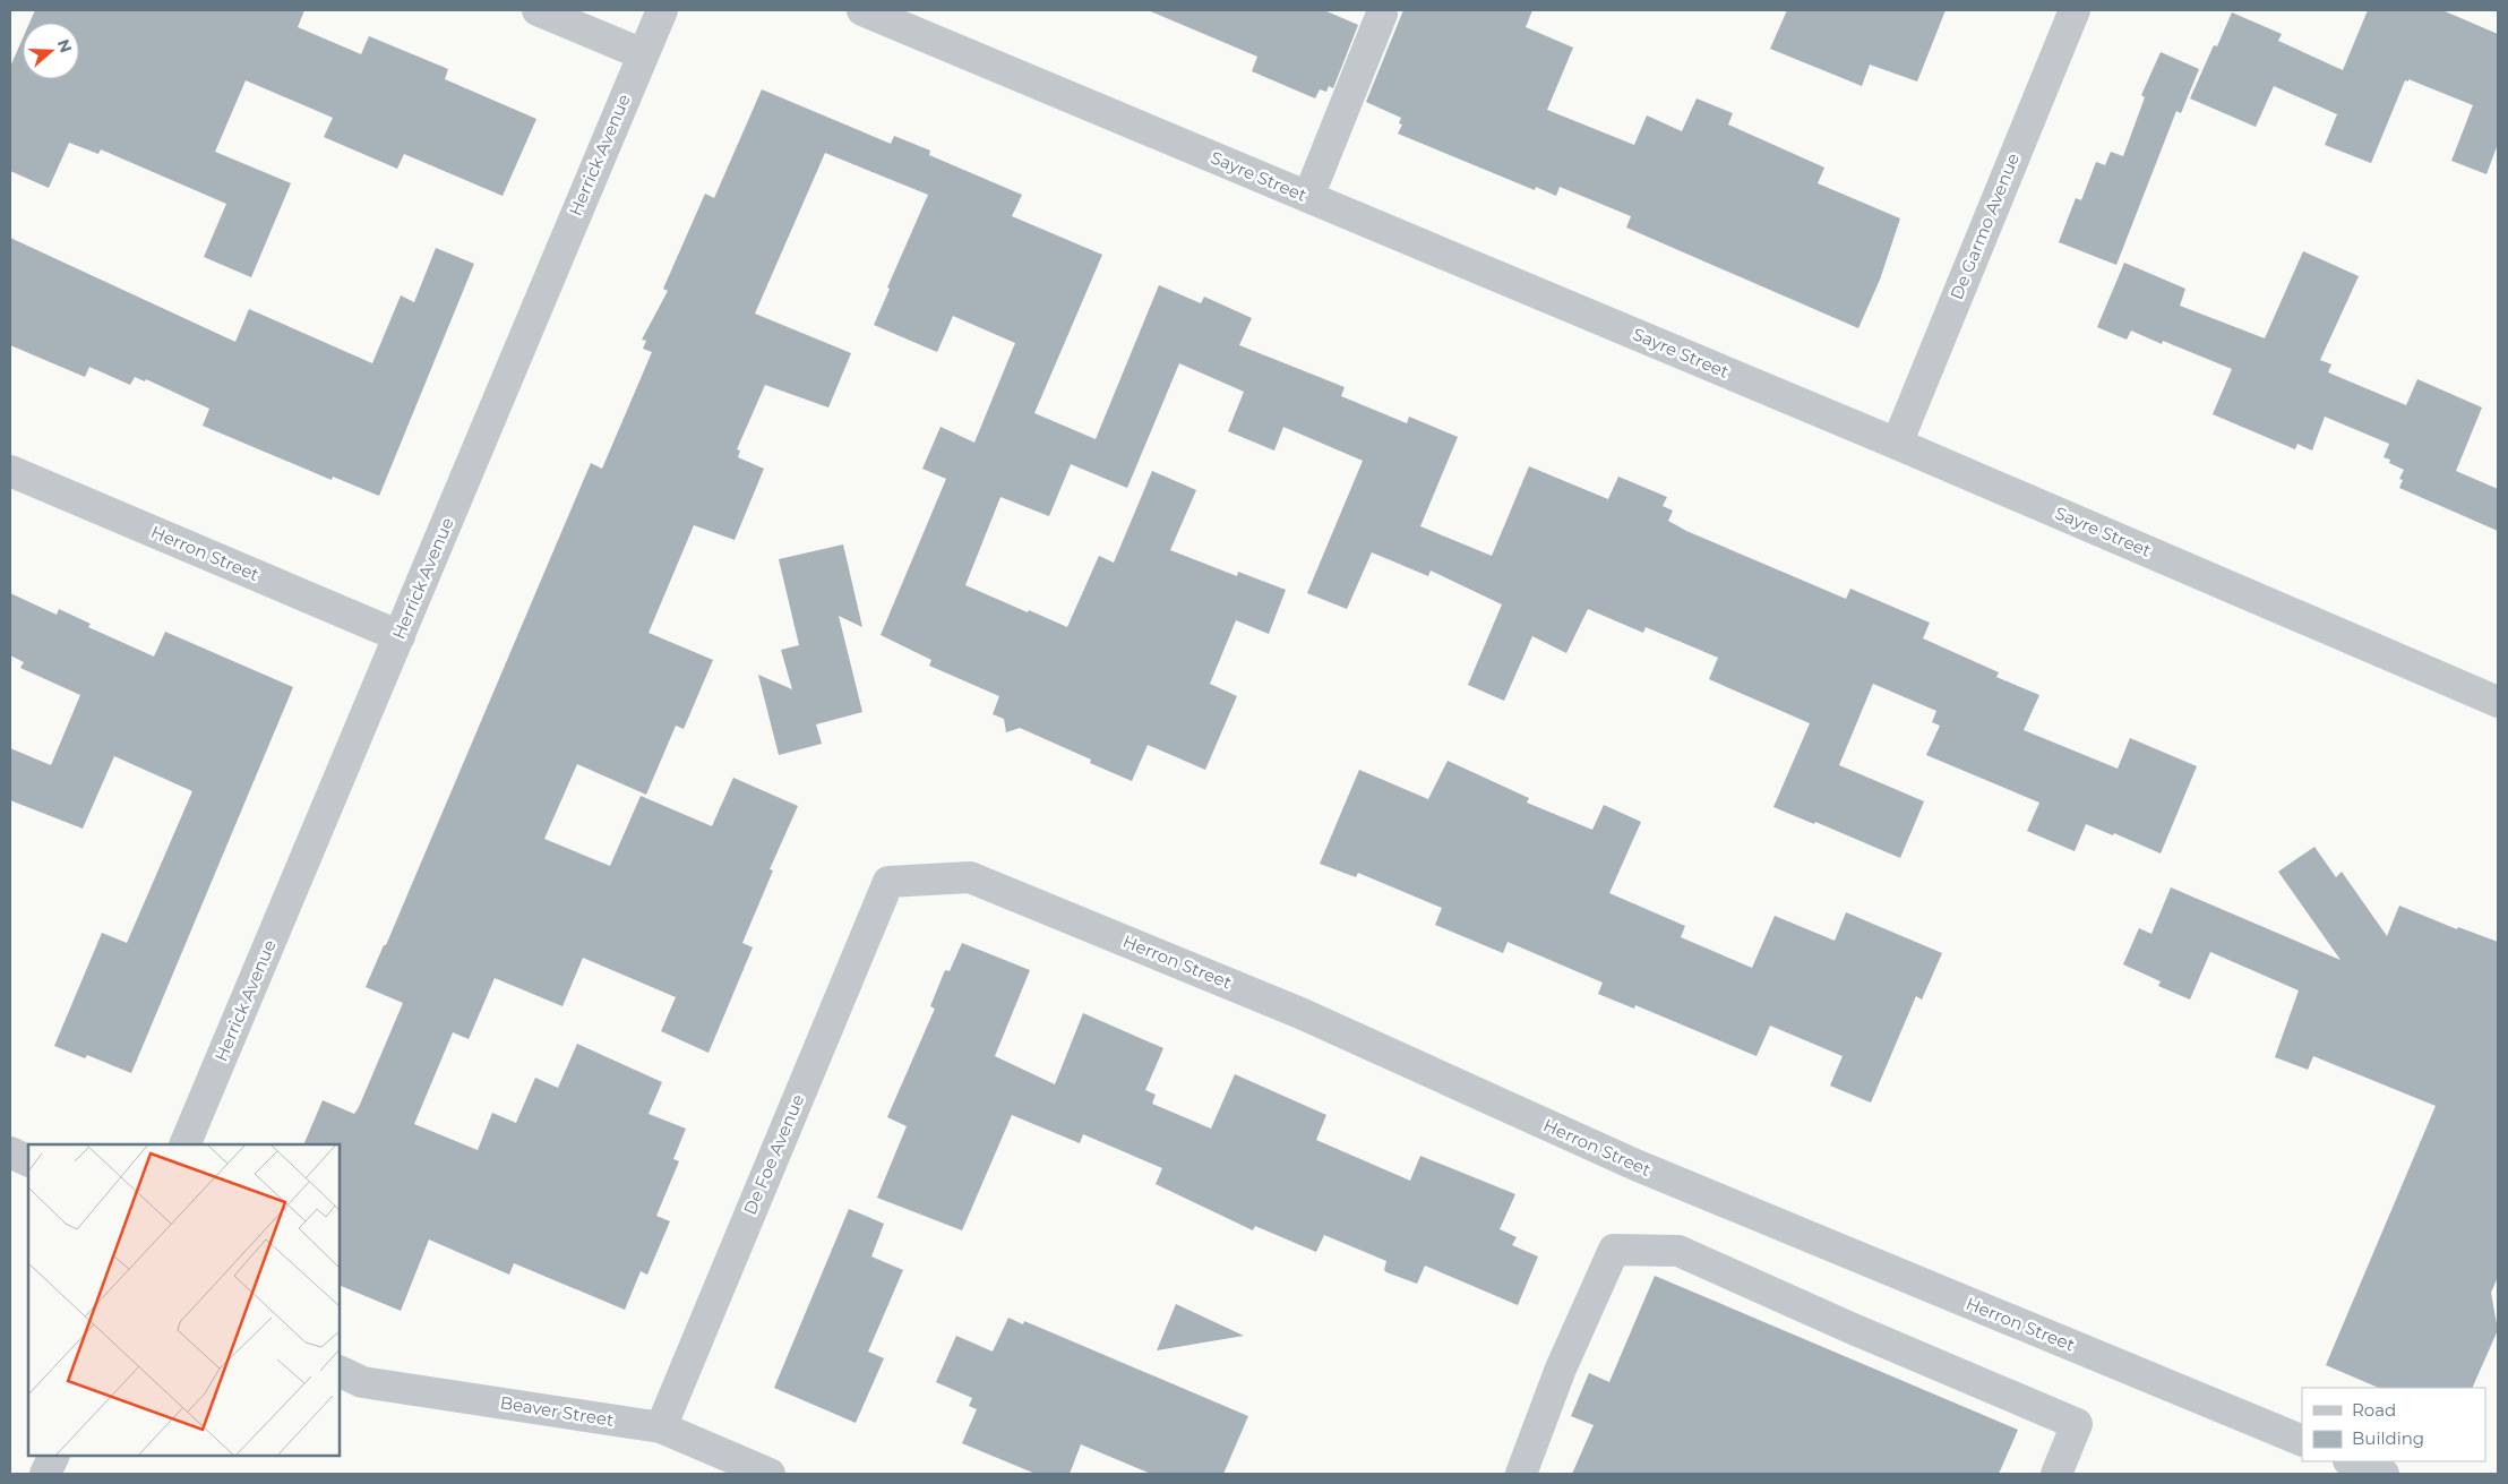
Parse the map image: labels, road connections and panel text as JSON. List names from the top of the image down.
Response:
{
  "streets": {
    "street": [
      "Herrick Avenue",
      "Sayre Street",
      "De Garmo Avenue",
      "Herron Street",
      "De Foe Avenue",
      "Beaver Street"
    ]
  },
  "crossings": [
    ["Herrick Avenue", "Herron Street"],
    ["Sayre Street", "De Garmo Avenue"],
    ["Herron Street", "De Foe Avenue"],
    ["De Foe Avenue", "Beaver Street"]
  ],
  "legend": ["Road", "Building"],
  "north": "right"
}
